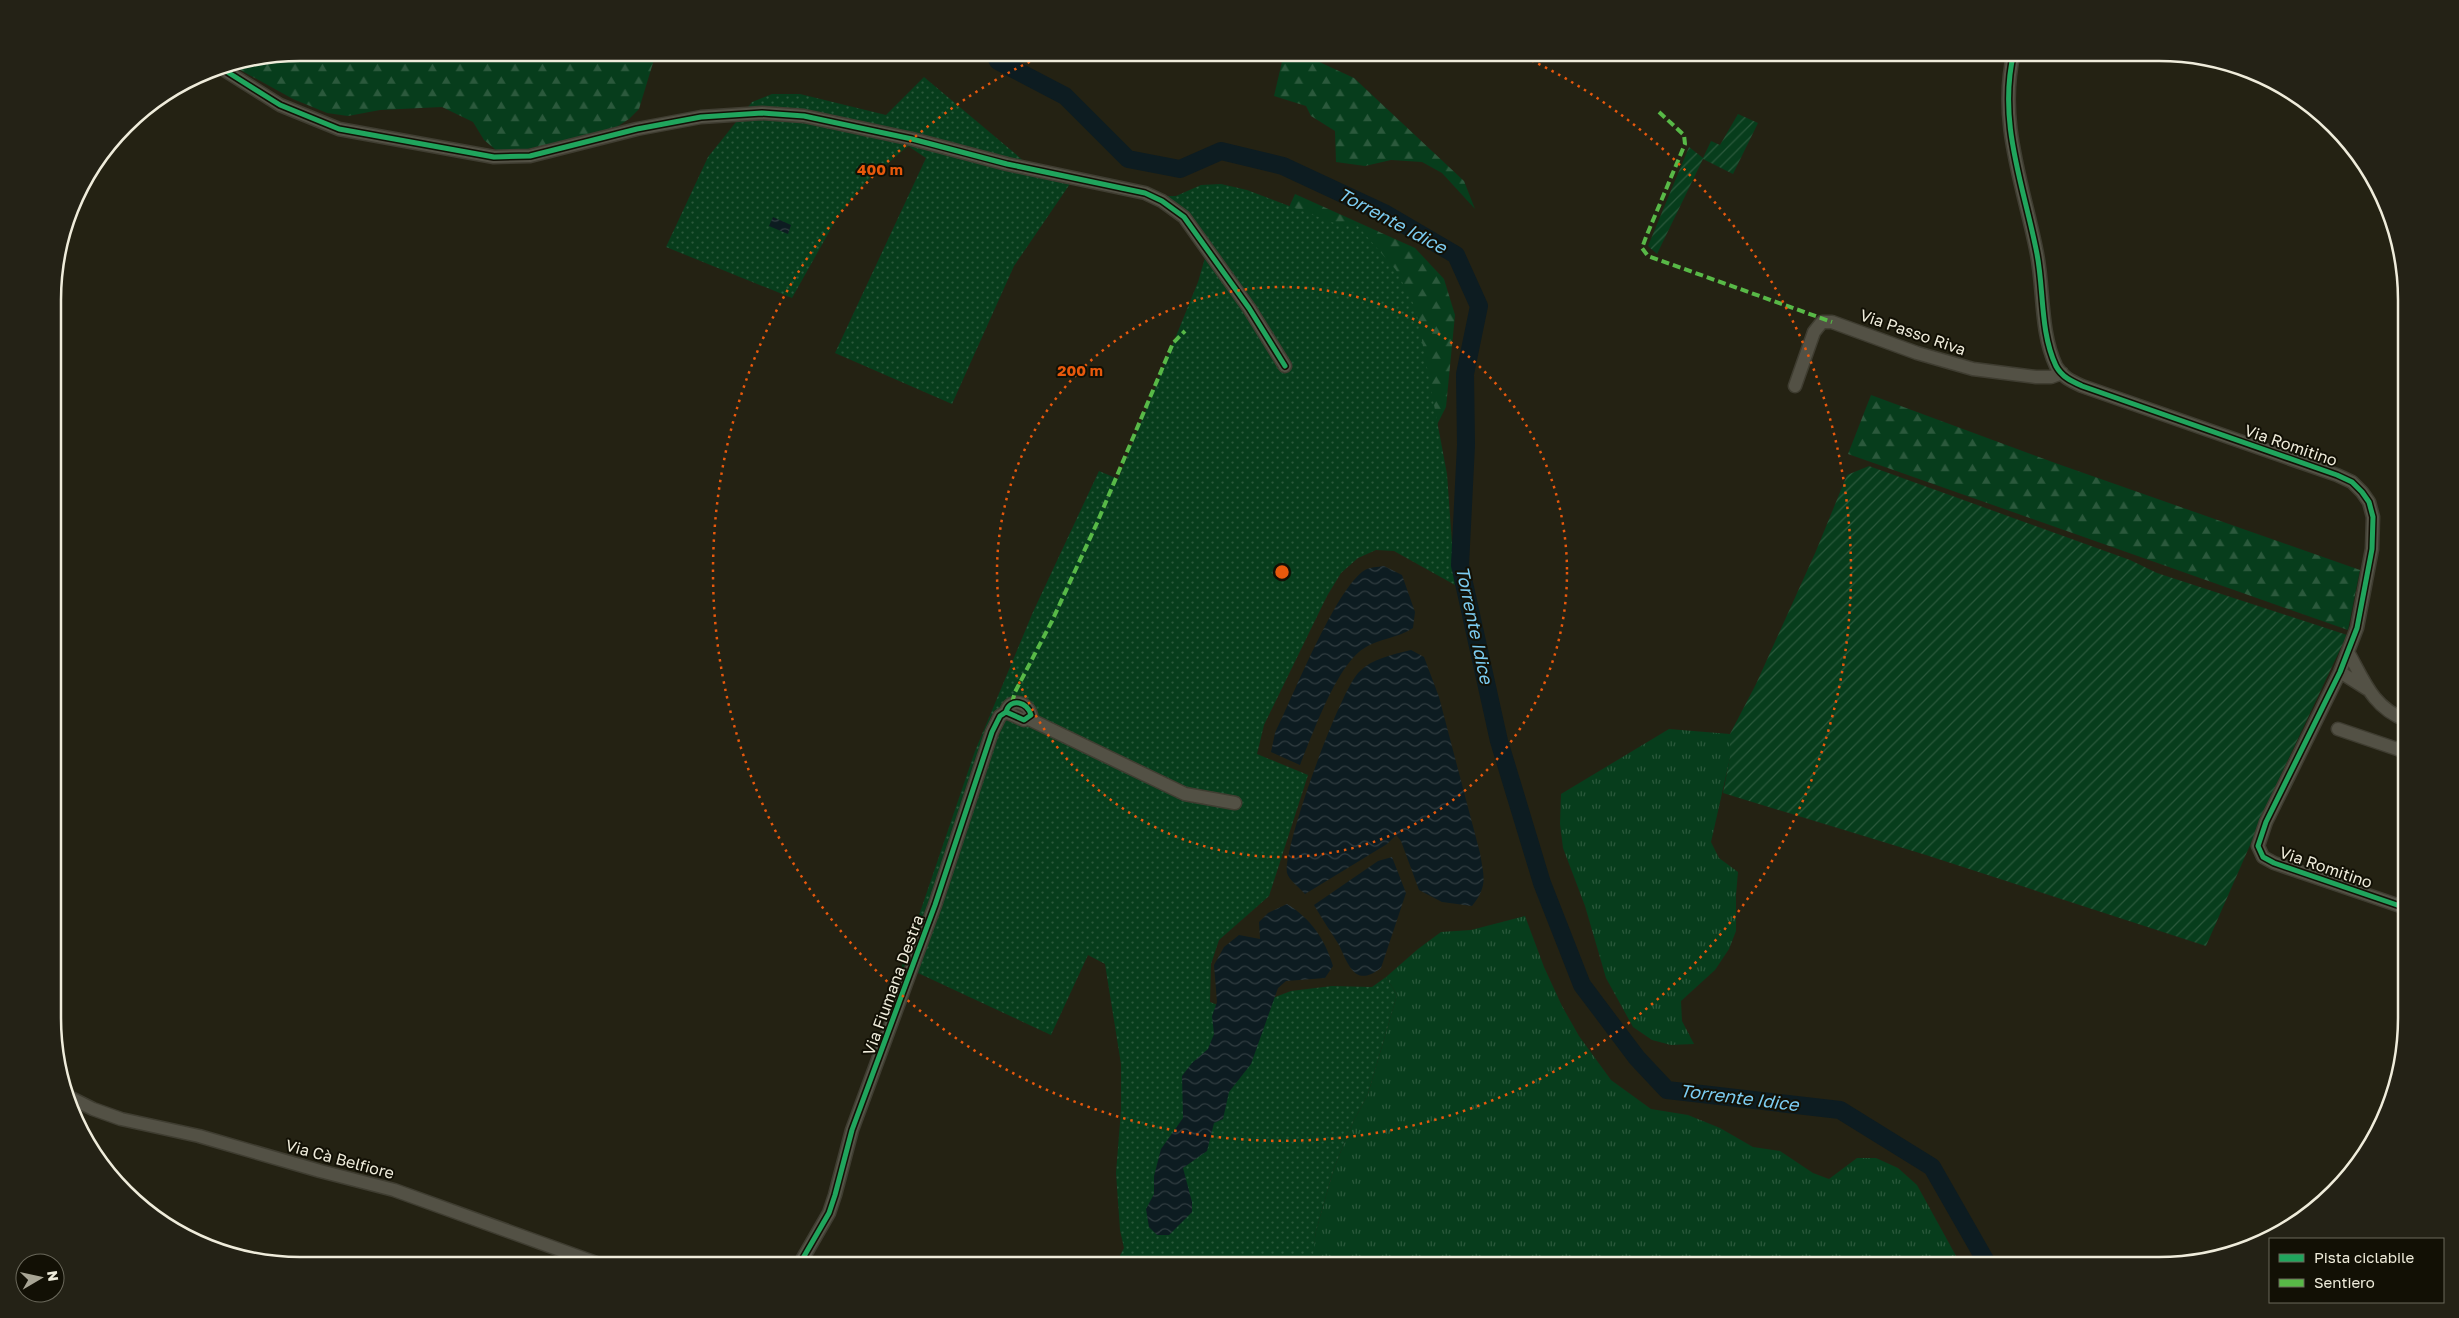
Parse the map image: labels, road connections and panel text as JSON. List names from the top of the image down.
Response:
{
  "streets": {
    "street": [
      "Via Passo Riva",
      "Via Romitino",
      "Via Fiumana Destra",
      "Via Cà Belfiore"
    ]
  },
  "crossings": [
    ["Via Passo Riva", "Via Romitino"]
  ],
  "water": ["Torrente Idice"],
  "legend": ["Pista ciclabile", "Sentiero"],
  "north": "right",
  "rings": ["400 m", "200 m"]
}
